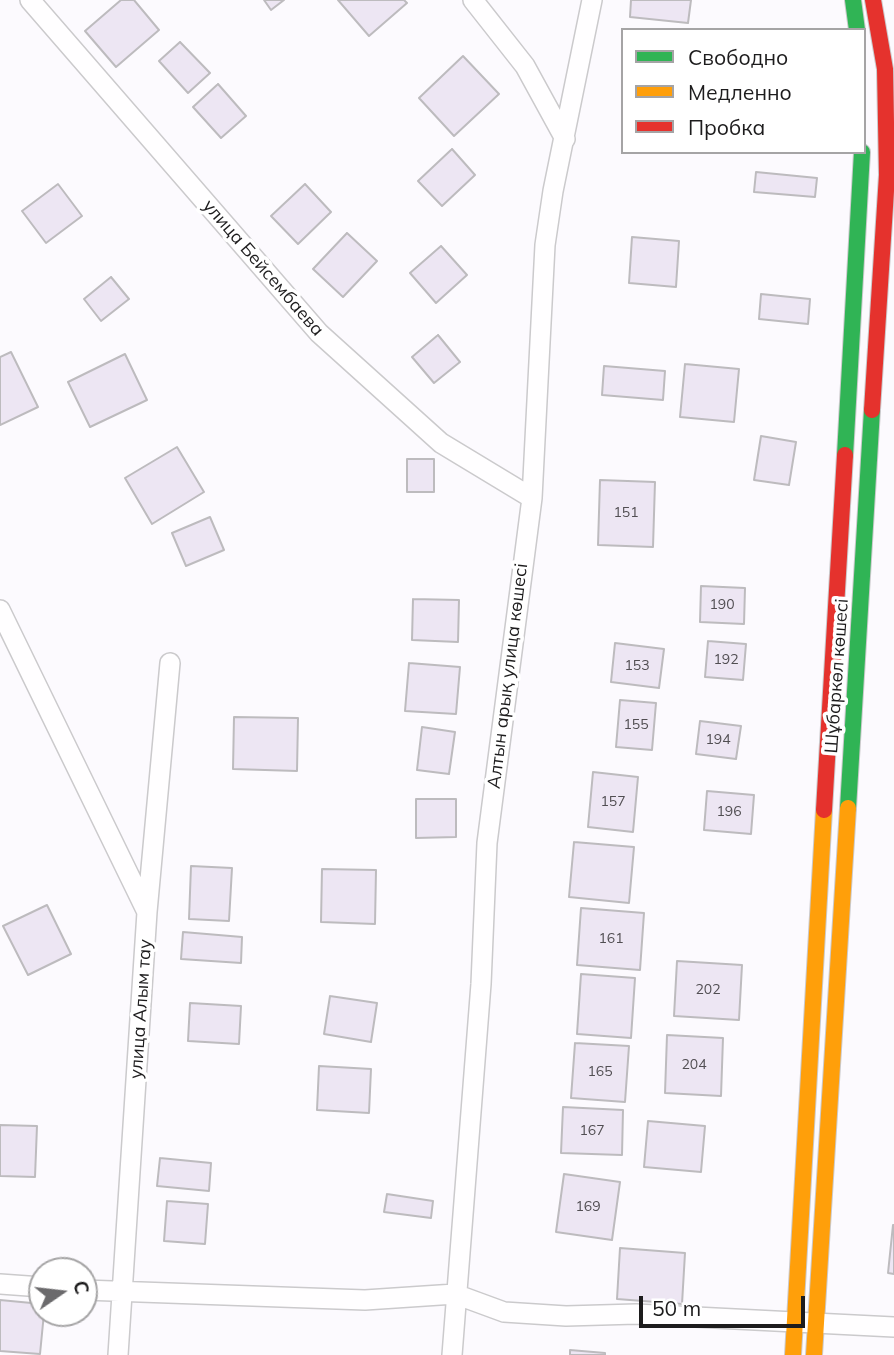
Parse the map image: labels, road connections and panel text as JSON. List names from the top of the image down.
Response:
{
  "streets": {
    "street": [
      "улица Бейсембаева",
      "Алтын арық улица көшесі",
      "Шұбаркөл көшесі",
      "улица Алым тау"
    ]
  },
  "crossings": [
    ["улица Бейсембаева", "Алтын арық улица көшесі"]
  ],
  "house_numbers": [
    "151",
    "190",
    "192",
    "153",
    "155",
    "194",
    "157",
    "196",
    "161",
    "202",
    "204",
    "165",
    "167",
    "169"
  ],
  "legend": ["Свободно", "Медленно", "Пробка"],
  "scale_bar": "50 m",
  "north": "right"
}
